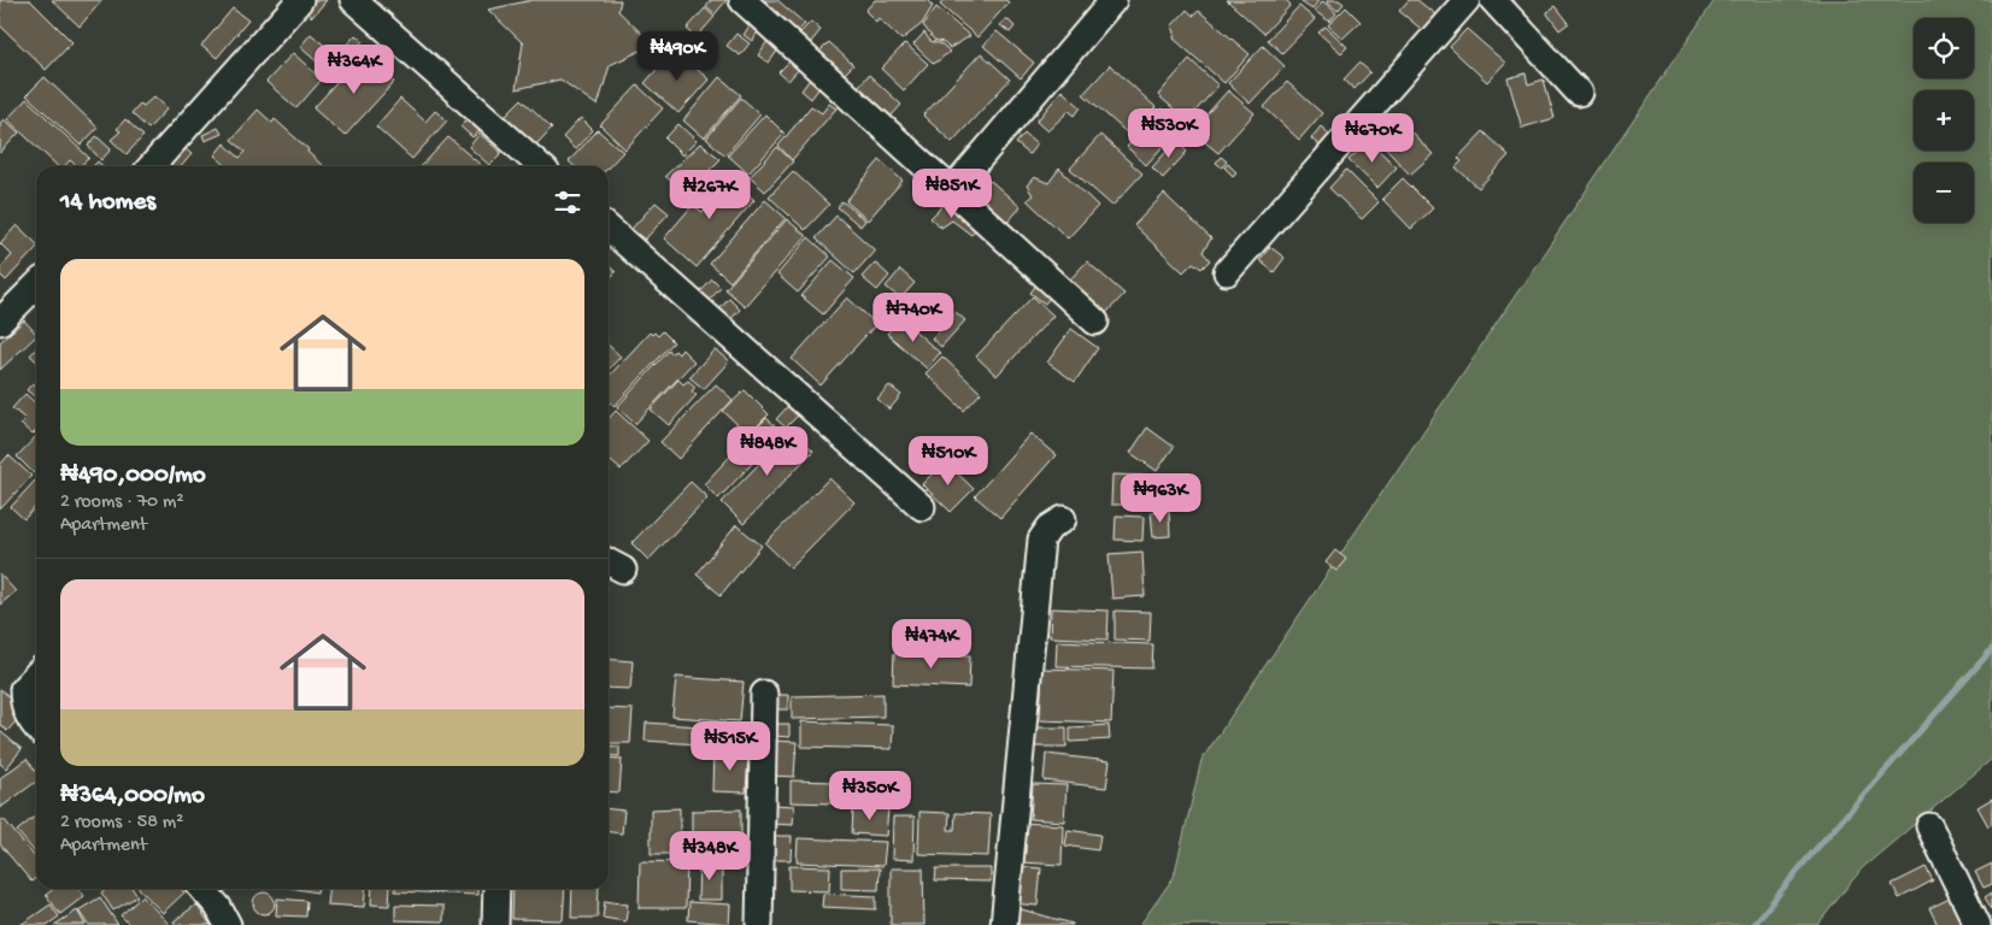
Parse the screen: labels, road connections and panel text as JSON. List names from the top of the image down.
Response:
{
  "page": {
    "map_buttons": ["+", "−"],
    "price": [
      "₦490K",
      "₦364K",
      "₦530K",
      "₦670K",
      "₦851K",
      "₦267K",
      "₦740K",
      "₦848K",
      "₦510K",
      "₦963K",
      "₦474K",
      "₦515K",
      "₦350K",
      "₦348K"
    ],
    "heading": "14 homes",
    "list": [
      {
        "name": "₦490,000/mo",
        "note": "2 rooms · 70 m² · Apartment"
      },
      {
        "name": "₦364,000/mo",
        "note": "2 rooms · 58 m² · Apartment"
      }
    ]
  }
}
